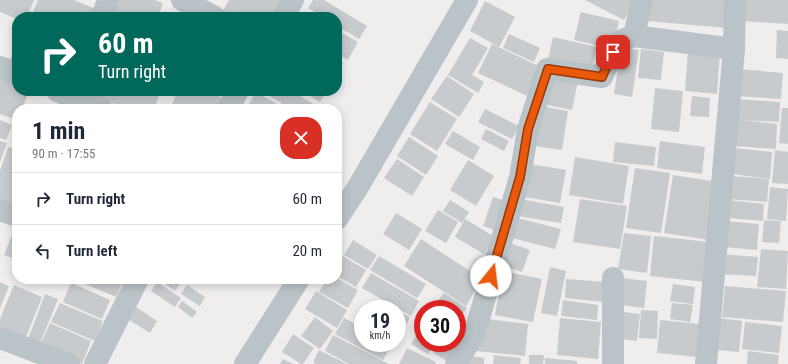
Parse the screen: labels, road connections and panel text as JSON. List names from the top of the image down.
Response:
{
  "page": {
    "turn": ["60 m", "Turn right"],
    "heading": ["1 min", "90 m · 17:55"],
    "list": [
      {
        "name": "Turn right",
        "value": "60 m"
      },
      {
        "name": "Turn left",
        "value": "20 m"
      }
    ],
    "speed": "19 km/h",
    "limit": "30"
  }
}
